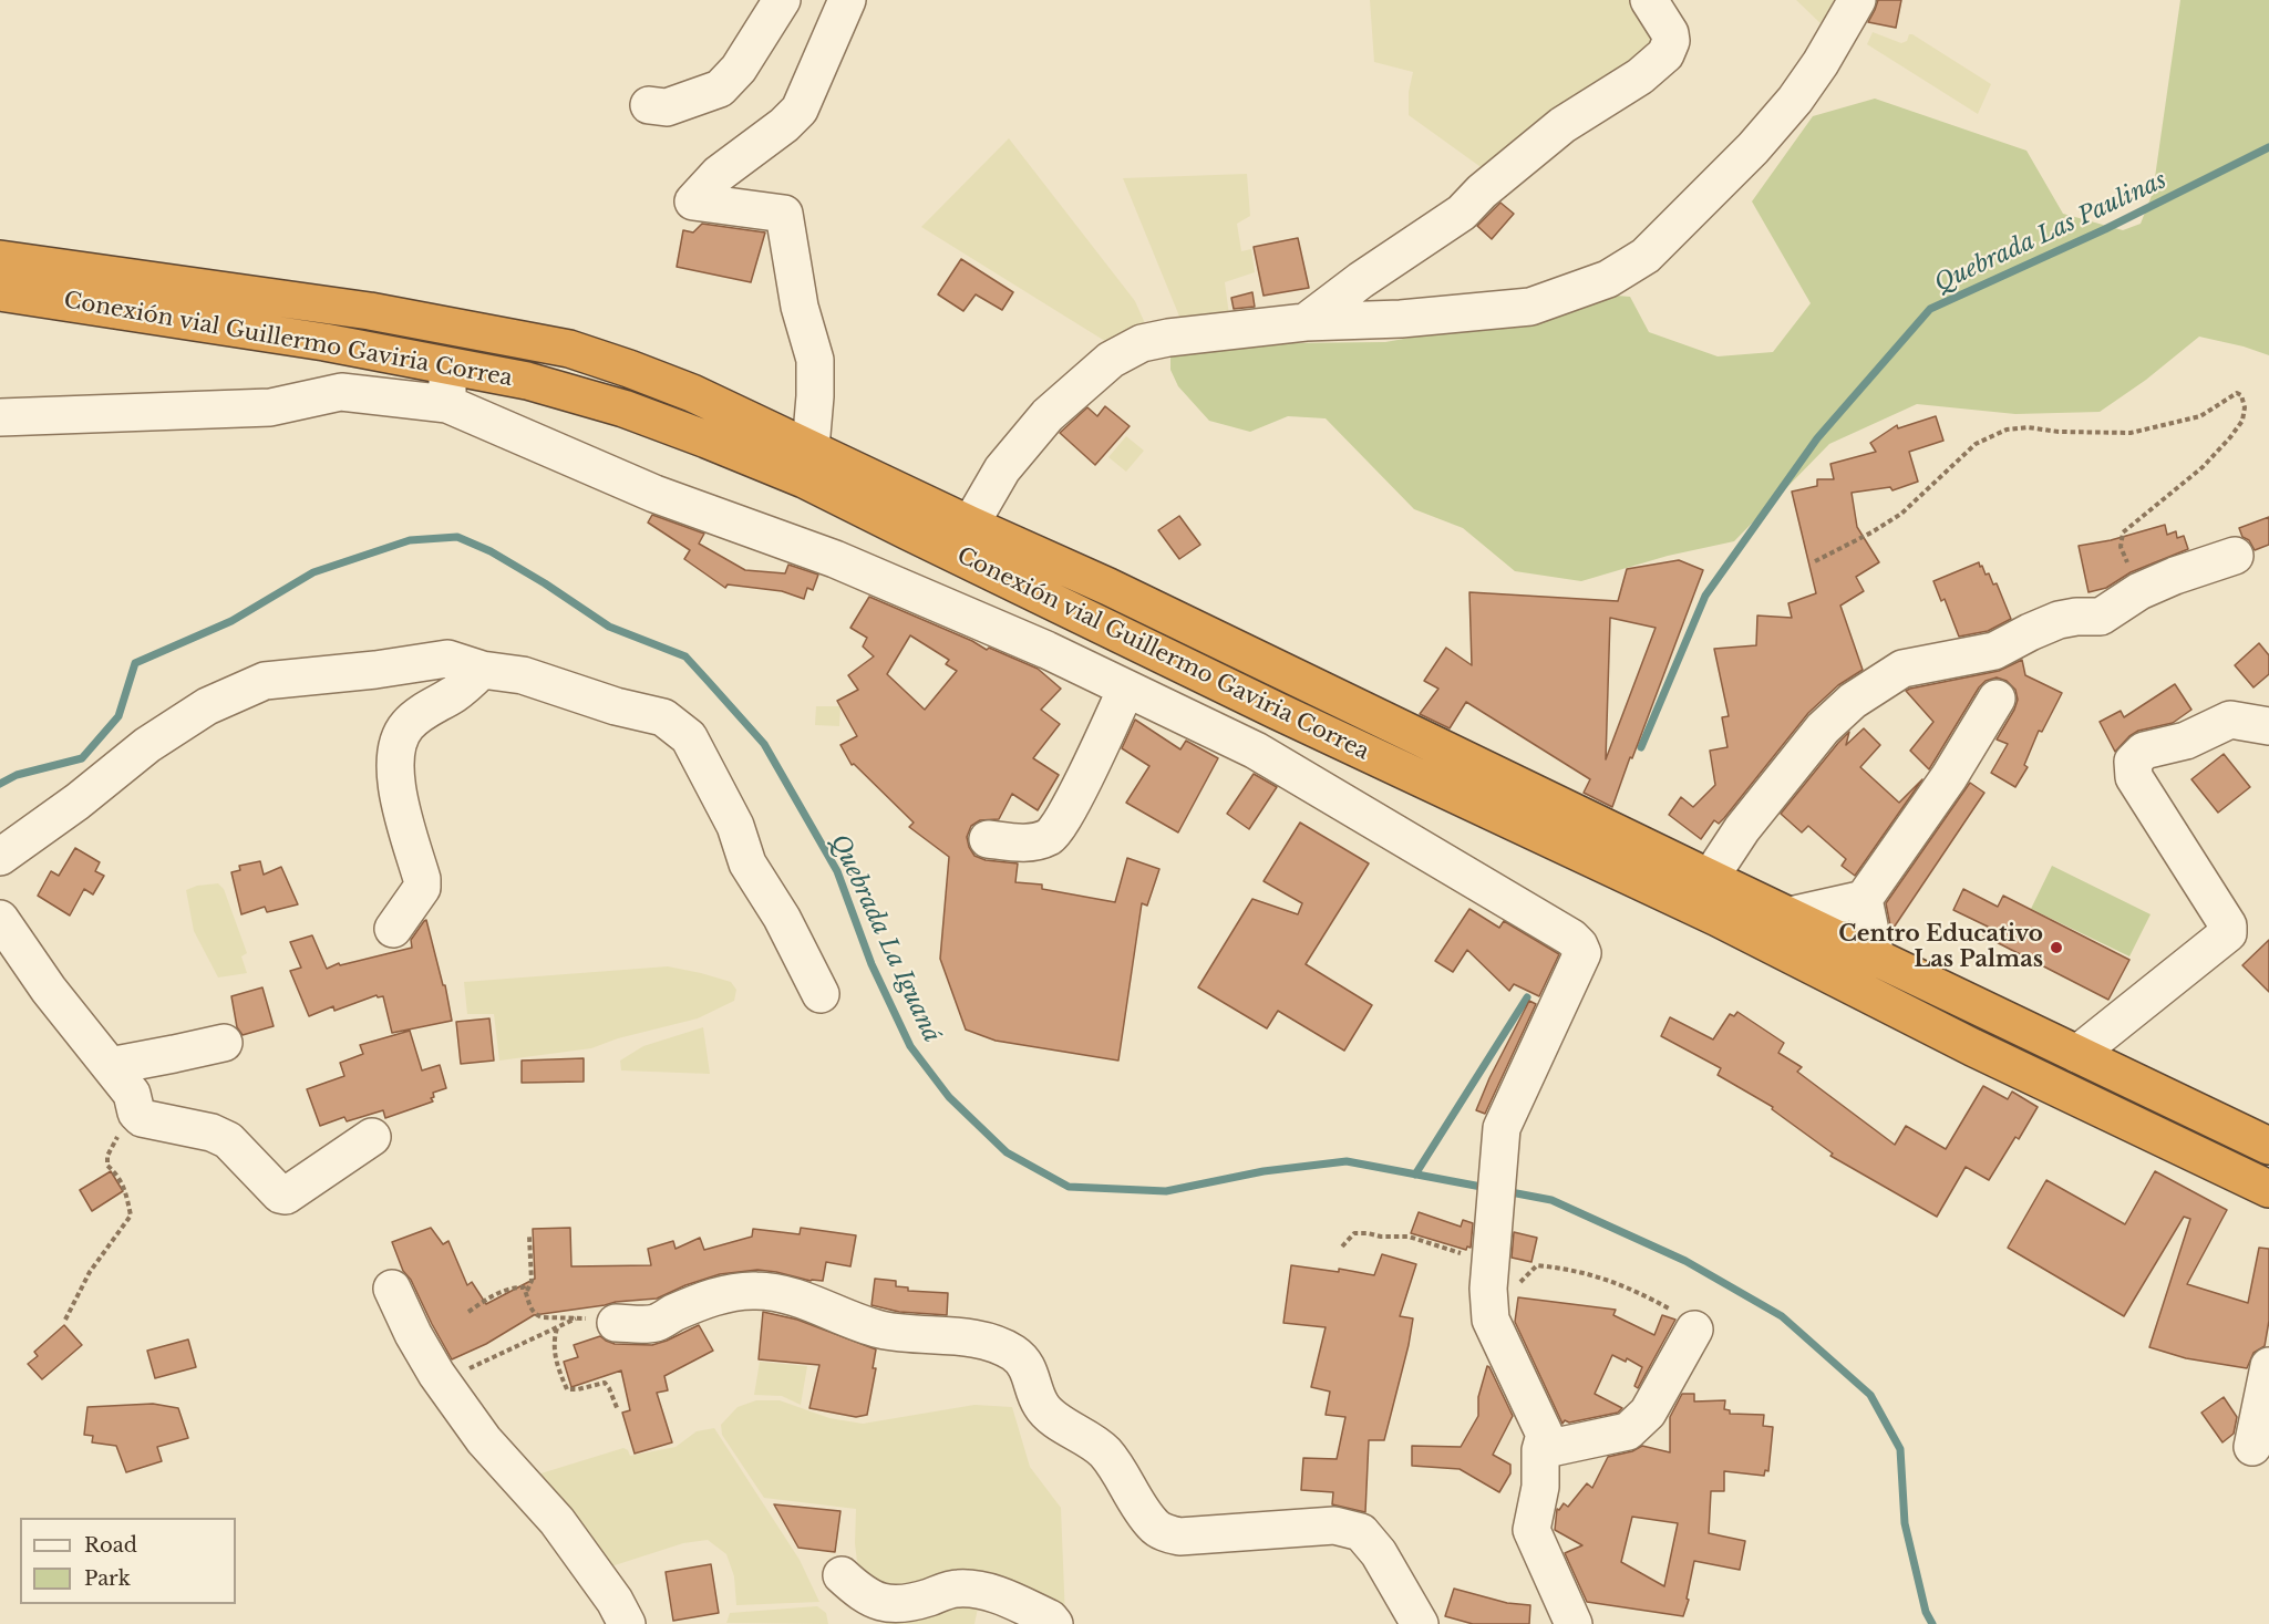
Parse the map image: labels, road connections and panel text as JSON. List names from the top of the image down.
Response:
{
  "streets": {
    "highway": ["Conexión vial Guillermo Gaviria Correa"]
  },
  "water": ["Quebrada Las Paulinas", "Quebrada La Iguaná"],
  "places": ["Centro Educativo Las Palmas"],
  "legend": ["Road", "Park"]
}
